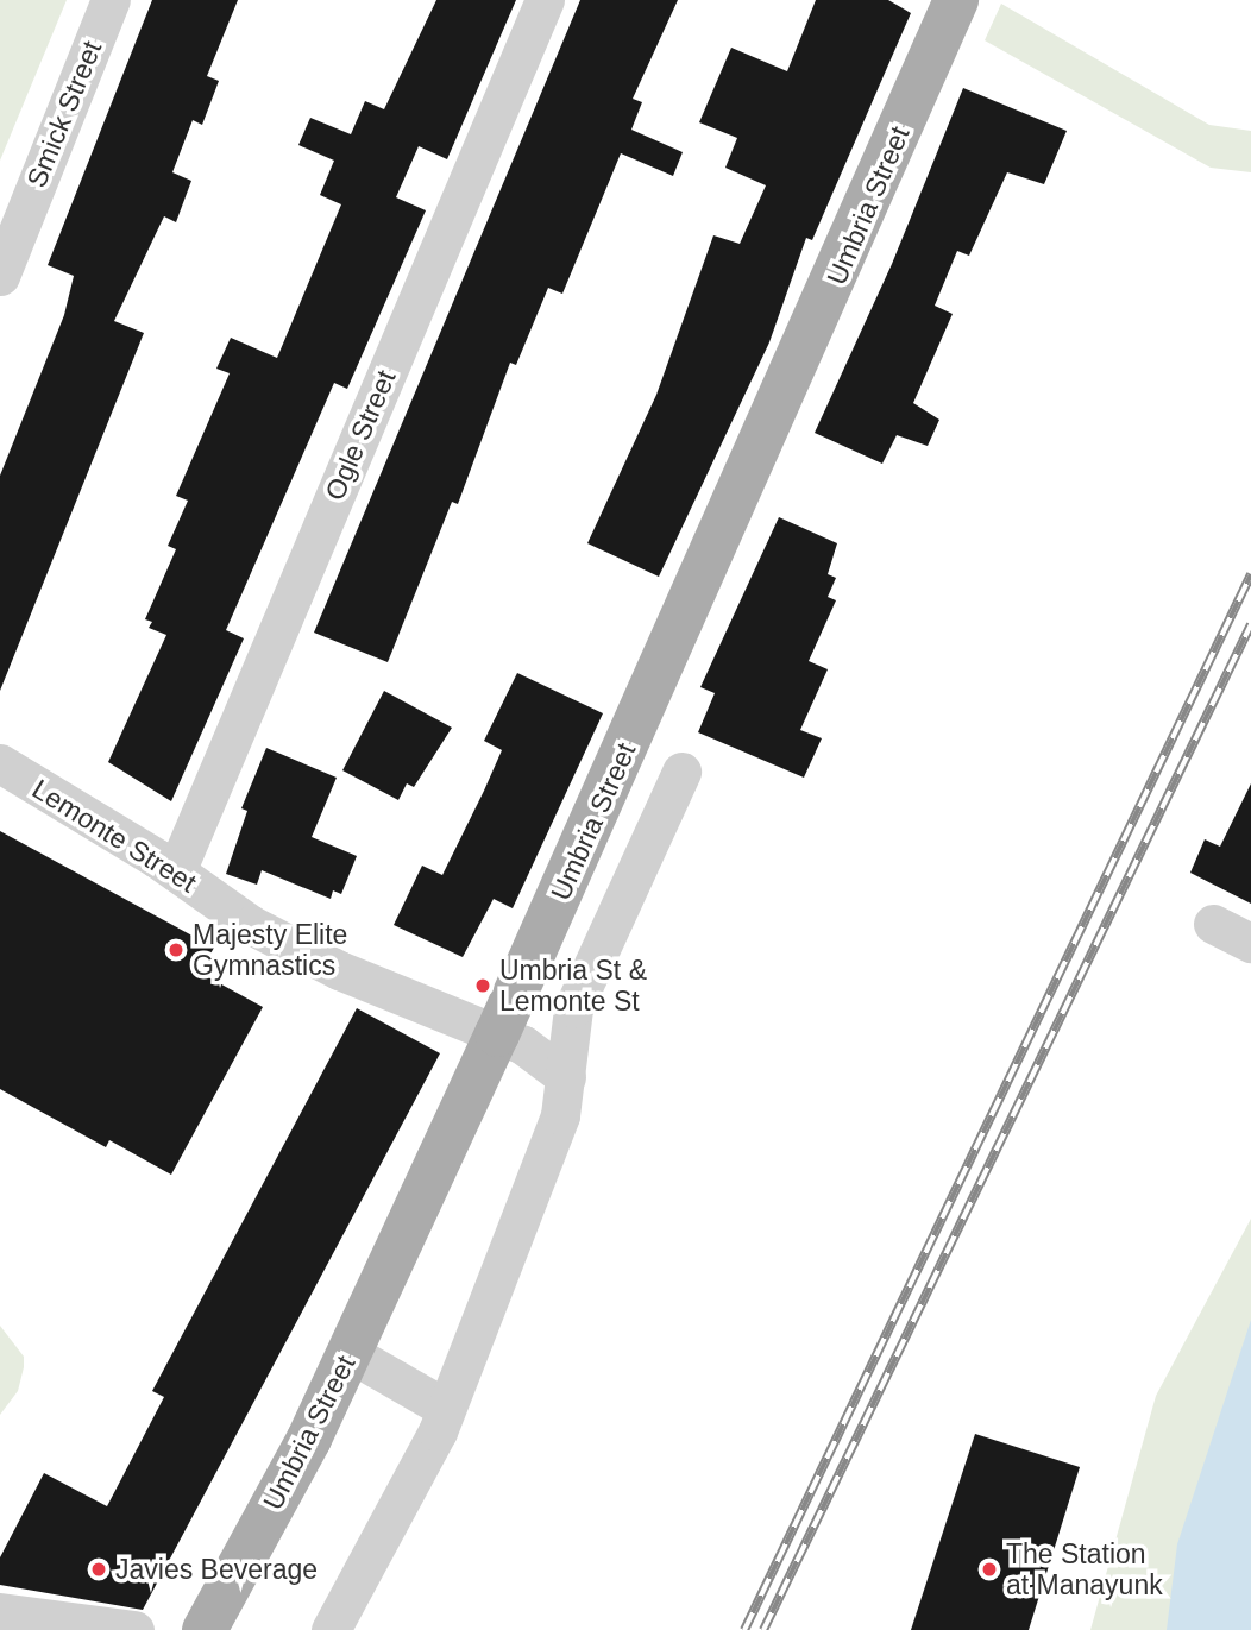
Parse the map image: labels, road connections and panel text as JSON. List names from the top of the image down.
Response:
{
  "streets": {
    "main road": ["Umbria Street"],
    "street": ["Smick Street", "Ogle Street", "Lemonte Street"]
  },
  "crossings": [
    ["Umbria Street", "Lemonte Street"],
    ["Ogle Street", "Lemonte Street"]
  ],
  "places": [
    "Majesty Elite Gymnastics",
    "Umbria St & Lemonte St",
    "Javies Beverage",
    "The Station at Manayunk"
  ]
}
